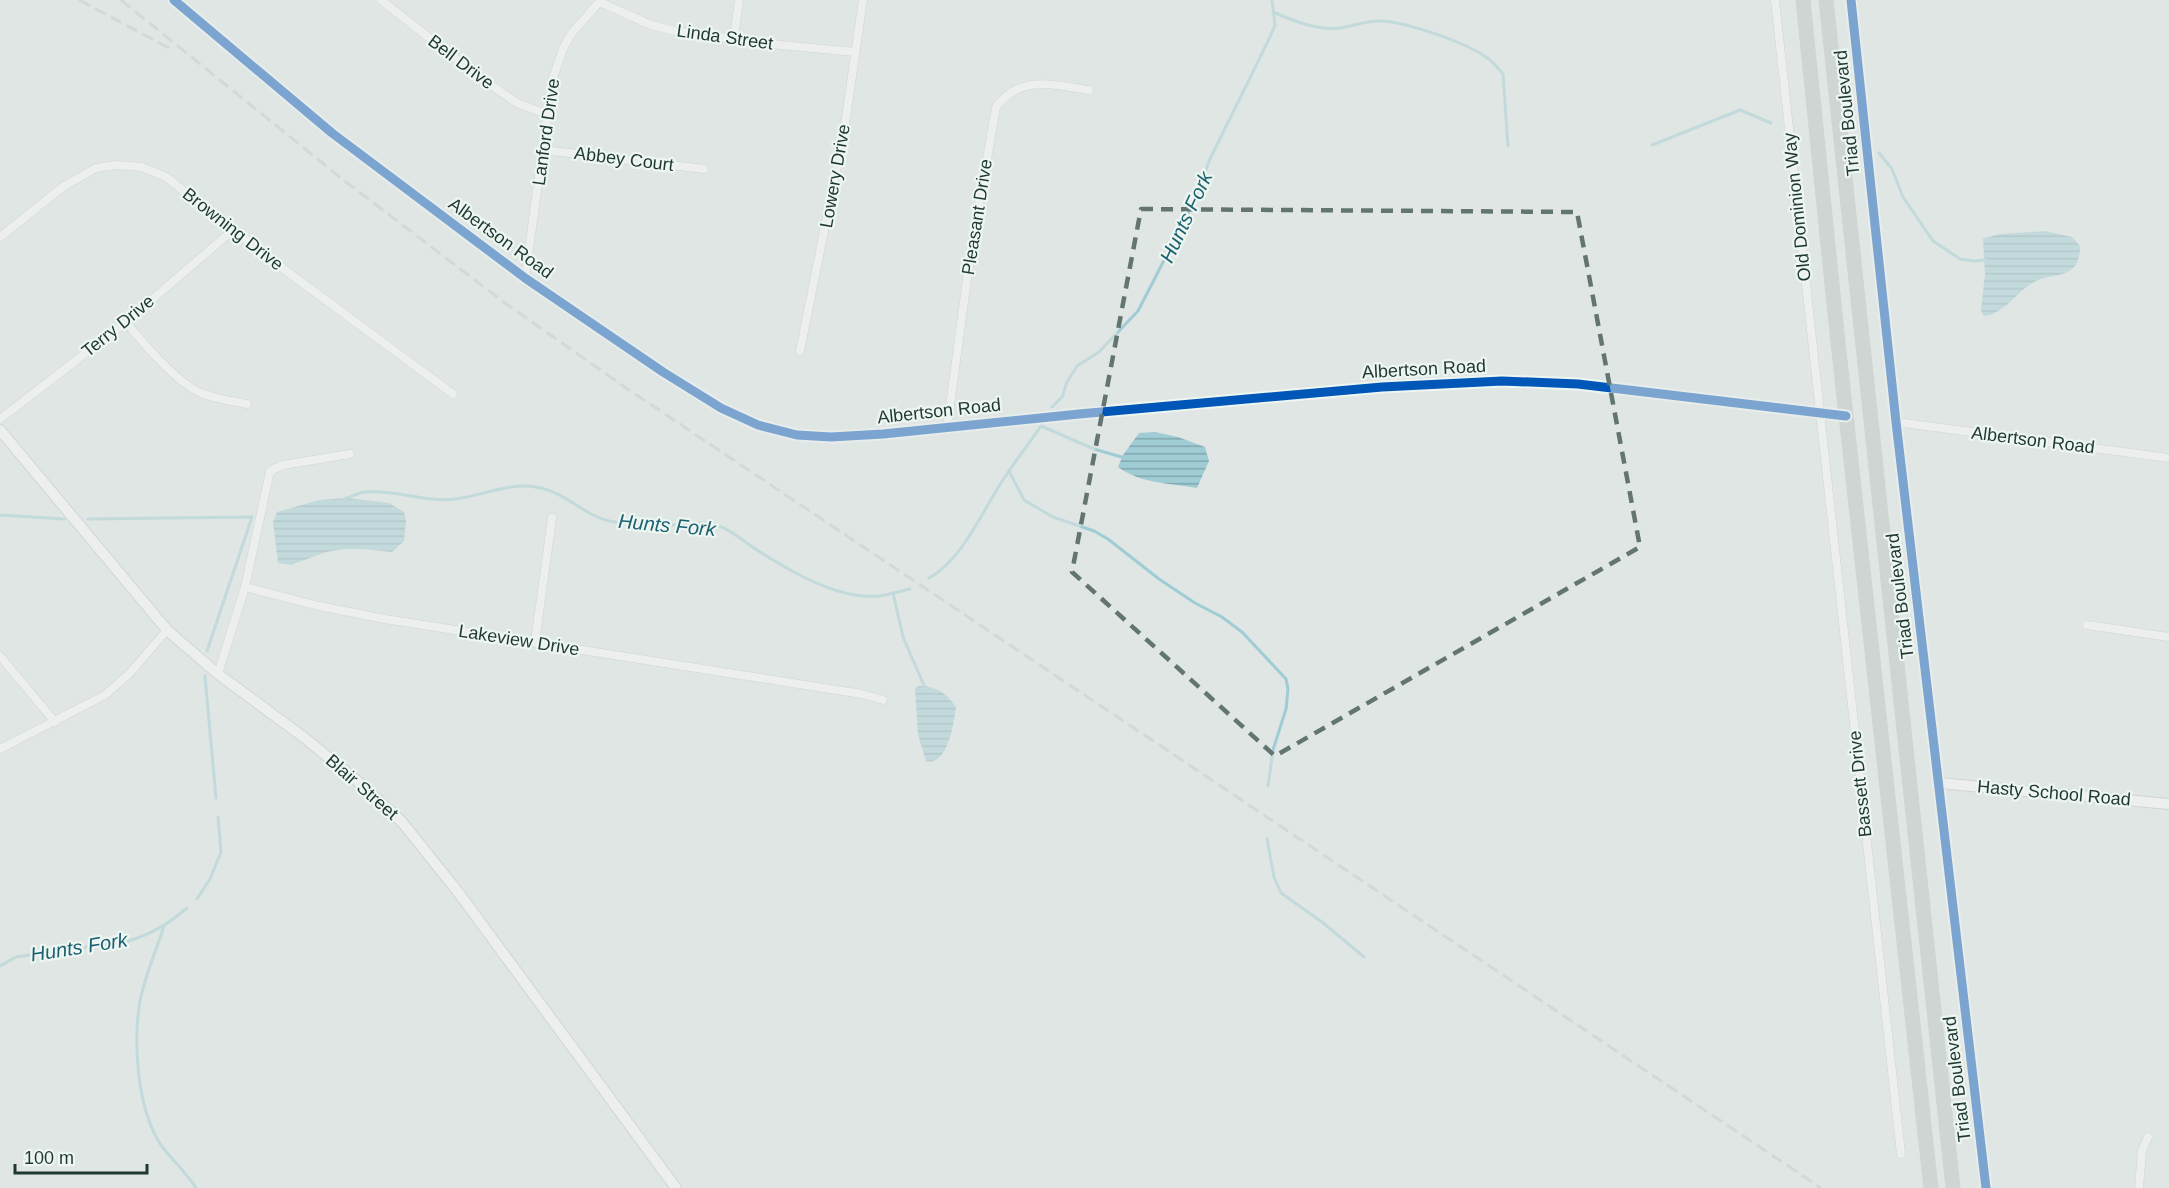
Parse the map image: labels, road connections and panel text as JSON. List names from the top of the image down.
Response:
{
  "streets": {
    "street": [
      "Linda Street",
      "Bell Drive",
      "Triad Boulevard",
      "Lanford Drive",
      "Abbey Court",
      "Lowery Drive",
      "Old Dominion Way",
      "Pleasant Drive",
      "Browning Drive",
      "Albertson Road",
      "Terry Drive",
      "Lakeview Drive",
      "Bassett Drive",
      "Blair Street",
      "Hasty School Road"
    ]
  },
  "crossings": [
    ["Linda Street", "Lanford Drive"],
    ["Linda Street", "Lowery Drive"],
    ["Bell Drive", "Lanford Drive"],
    ["Triad Boulevard", "Albertson Road"],
    ["Triad Boulevard", "Hasty School Road"],
    ["Lanford Drive", "Abbey Court"],
    ["Lanford Drive", "Albertson Road"],
    ["Old Dominion Way", "Albertson Road"],
    ["Old Dominion Way", "Bassett Drive"],
    ["Pleasant Drive", "Albertson Road"],
    ["Browning Drive", "Terry Drive"],
    ["Albertson Road", "Bassett Drive"]
  ],
  "water": ["Hunts Fork"],
  "scale_bar": "100 m"
}
